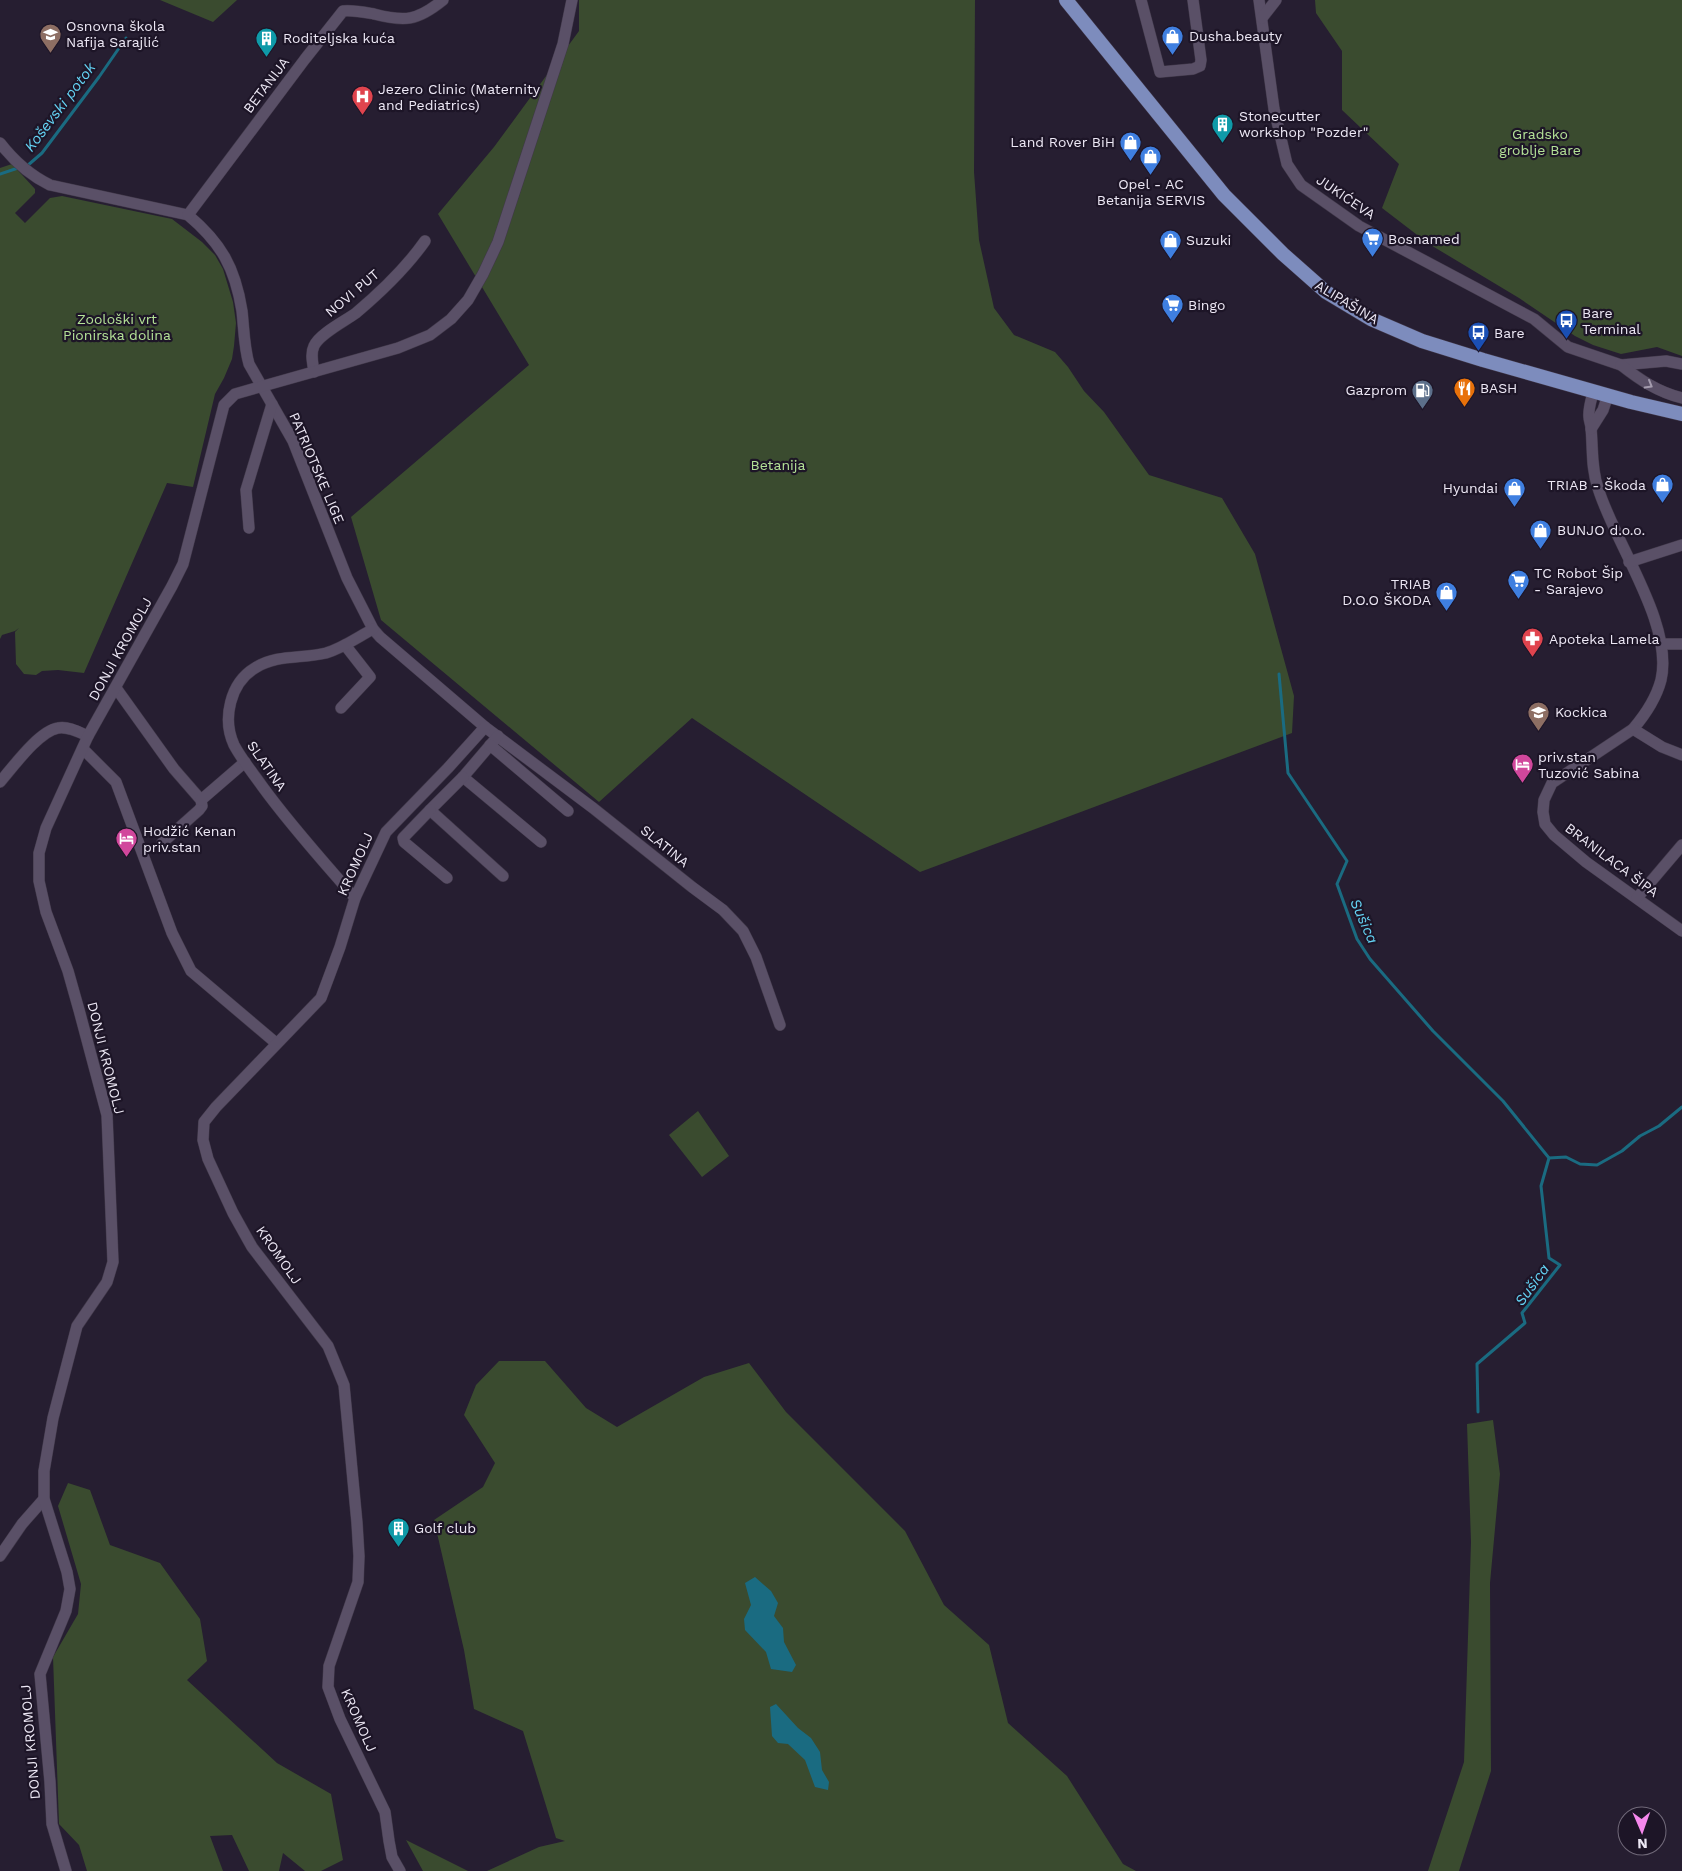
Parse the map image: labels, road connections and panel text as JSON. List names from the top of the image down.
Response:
{
  "streets": {
    "main road": ["ALIPAŠINA"],
    "street": [
      "BETANIJA",
      "JUKIĆEVA",
      "NOVI PUT",
      "PATRIOTSKE LIGE",
      "DONJI KROMOLJ",
      "SLATINA",
      "BRANILACA ŠIPA",
      "KROMOLJ"
    ]
  },
  "crossings": [
    ["BETANIJA", "PATRIOTSKE LIGE"],
    ["NOVI PUT", "DONJI KROMOLJ"],
    ["ALIPAŠINA", "BRANILACA ŠIPA"],
    ["PATRIOTSKE LIGE", "DONJI KROMOLJ"],
    ["PATRIOTSKE LIGE", "SLATINA"],
    ["PATRIOTSKE LIGE", "KROMOLJ"],
    ["SLATINA", "KROMOLJ"]
  ],
  "water": ["Koševski potok", "Sušica"],
  "parks": ["Gradsko groblje Bare", "Zoološki vrt Pionirska dolina", "Betanija"],
  "places": {
    "school or university": ["Osnovna škola Nafija Sarajlić", "Kockica"],
    "shop": [
      "Dusha.beauty",
      "Land Rover BiH",
      "Opel - AC Betanija SERVIS",
      "Suzuki",
      "TRIAB - Škoda",
      "Hyundai",
      "BUNJO d.o.o.",
      "TRIAB D.O.O ŠKODA"
    ],
    "building": ["Roditeljska kuća", "Stonecutter workshop \"Pozder\"", "Golf club"],
    "hospital": ["Jezero Clinic (Maternity and Pediatrics)"],
    "supermarket": ["Bosnamed", "Bingo", "TC Robot Šip - Sarajevo"],
    "bus stop": ["Bare Terminal", "Bare"],
    "restaurant": ["BASH"],
    "fuel station": ["Gazprom"],
    "pharmacy": ["Apoteka Lamela"],
    "hotel": ["priv.stan Tuzović Sabina", "Hodžić Kenan priv.stan"]
  },
  "north": "bottom"
}
